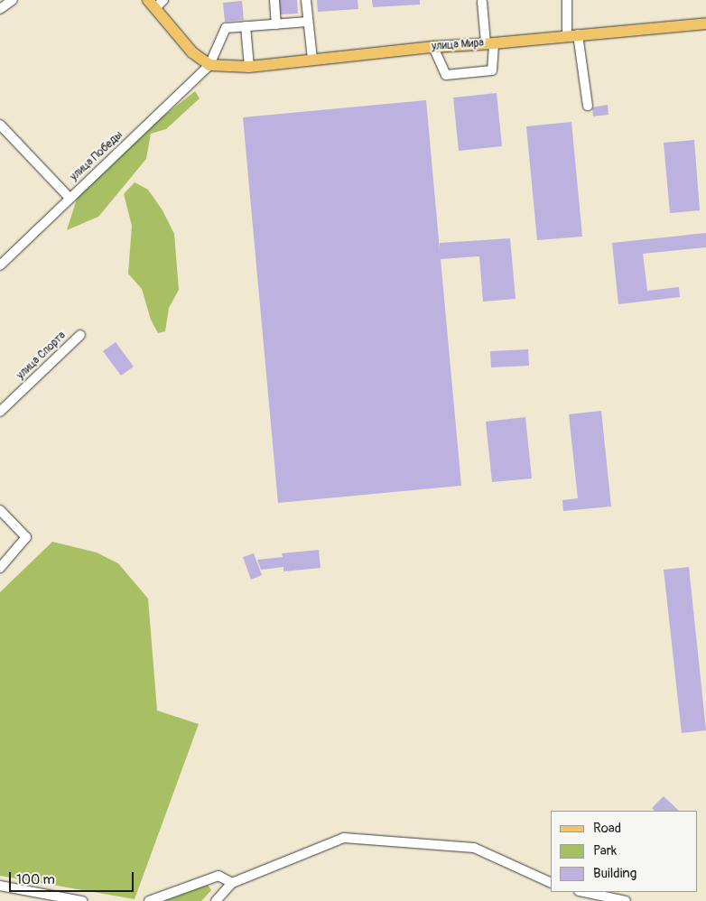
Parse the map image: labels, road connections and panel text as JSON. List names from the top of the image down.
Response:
{
  "streets": {
    "main road": ["улица Мира"],
    "street": ["улица Победы", "улица Спорта"]
  },
  "crossings": [
    ["улица Мира", "улица Победы"]
  ],
  "legend": ["Road", "Park", "Building"],
  "scale_bar": "100 m"
}
